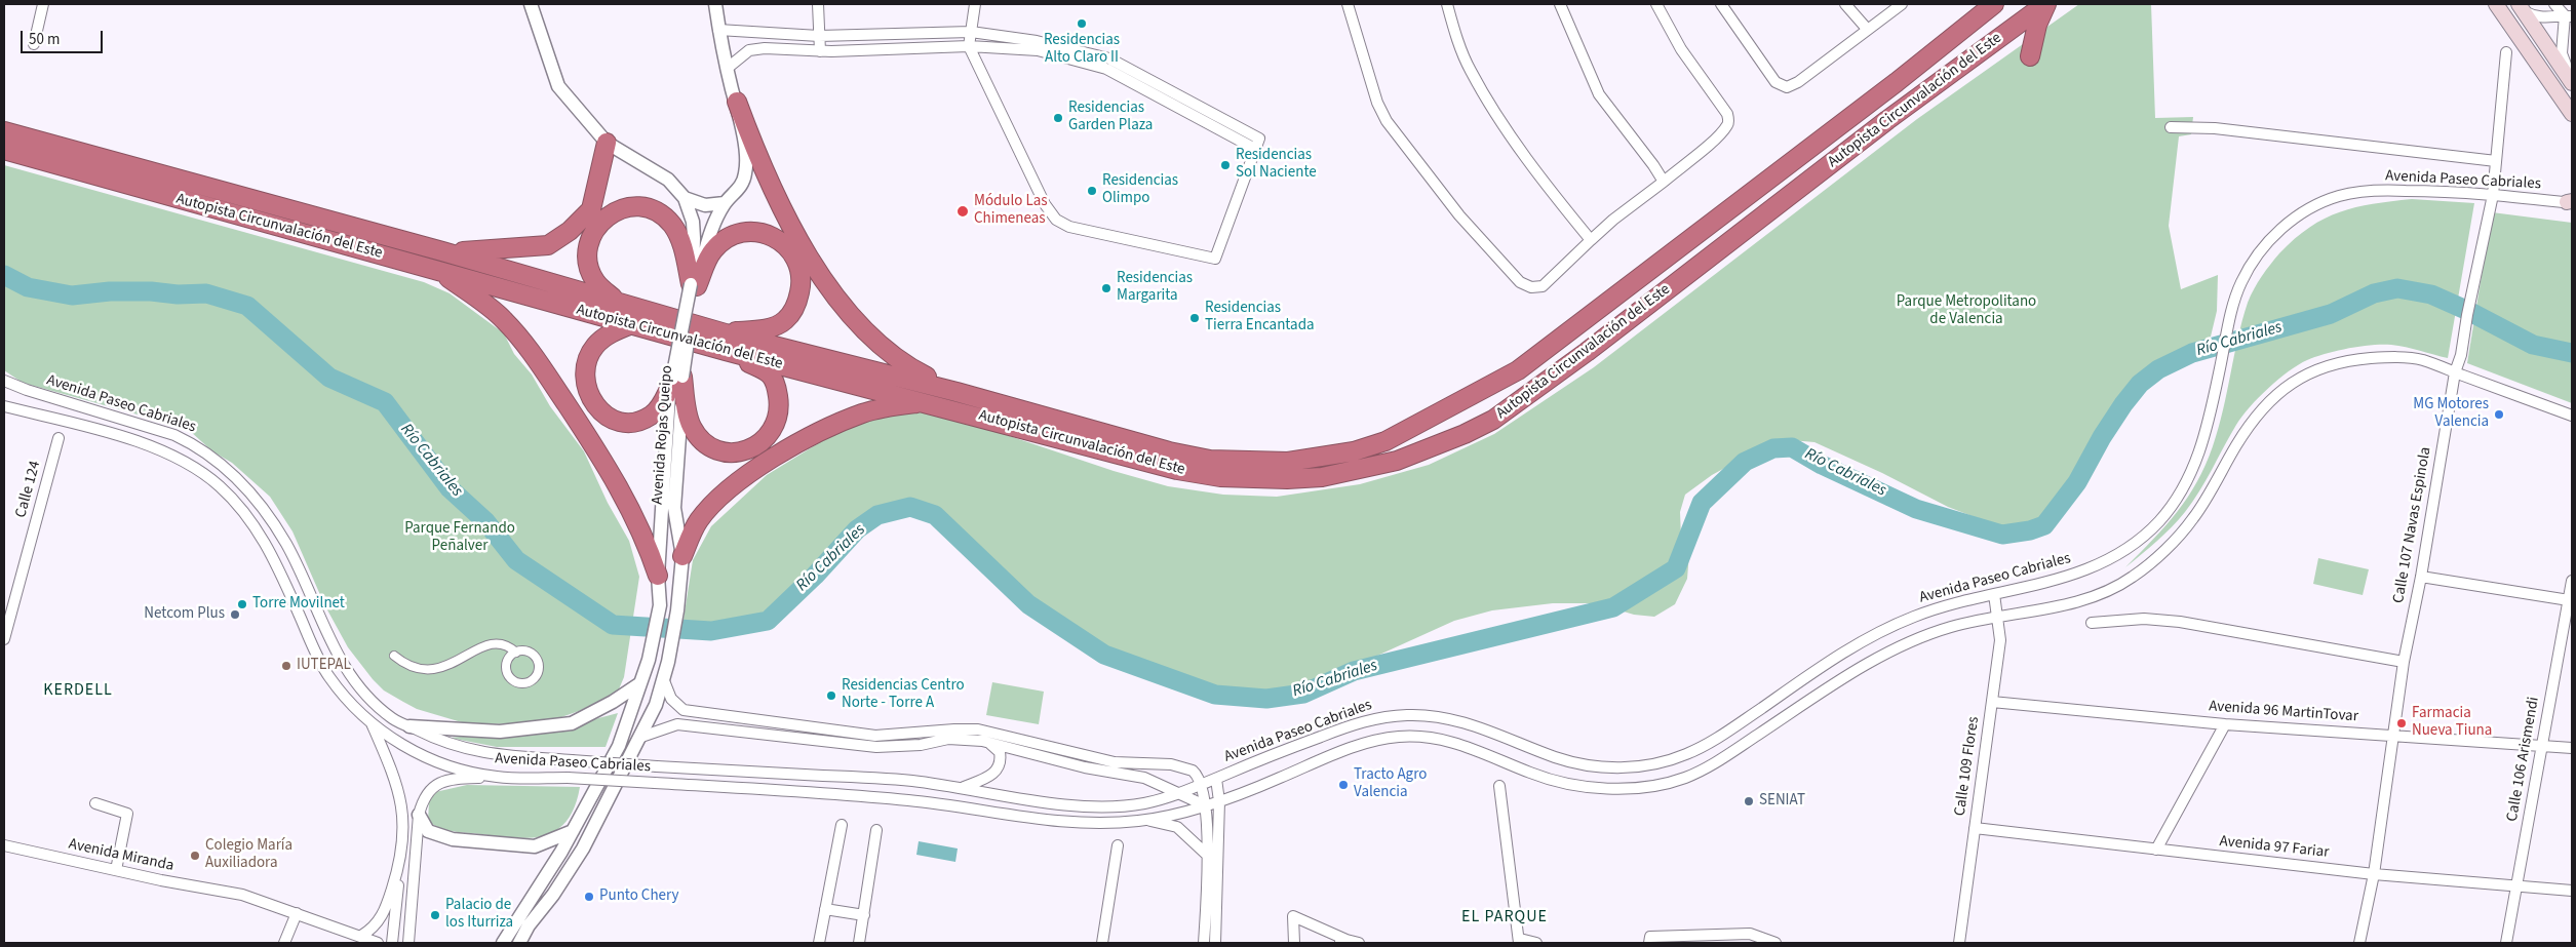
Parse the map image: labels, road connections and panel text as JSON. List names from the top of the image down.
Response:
{
  "streets": {
    "highway": ["Autopista Circunvalación del Este"],
    "street": [
      "Avenida Paseo Cabriales",
      "Avenida Rojas Queipo",
      "Calle 124",
      "Calle 107 Navas Espinola",
      "Avenida 96 MartinTovar",
      "Calle 106 Arismendi",
      "Calle 109 Flores",
      "Avenida 97 Fariar",
      "Avenida Miranda"
    ]
  },
  "crossings": [
    ["Avenida Paseo Cabriales", "Avenida Rojas Queipo"],
    ["Avenida Paseo Cabriales", "Calle 107 Navas Espinola"],
    ["Avenida Paseo Cabriales", "Calle 109 Flores"],
    ["Calle 107 Navas Espinola", "Avenida 96 MartinTovar"],
    ["Calle 107 Navas Espinola", "Avenida 97 Fariar"],
    ["Avenida 96 MartinTovar", "Calle 106 Arismendi"],
    ["Avenida 96 MartinTovar", "Calle 109 Flores"],
    ["Calle 106 Arismendi", "Avenida 97 Fariar"],
    ["Calle 109 Flores", "Avenida 97 Fariar"]
  ],
  "districts": ["KERDELL", "EL PARQUE"],
  "water": ["Río Cabriales"],
  "parks": ["Parque Metropolitano de Valencia", "Parque Fernando Peñalver"],
  "places": [
    "Residencias Alto Claro II",
    "Residencias Garden Plaza",
    "Residencias Sol Naciente",
    "Residencias Olimpo",
    "Módulo Las Chimeneas",
    "Residencias Margarita",
    "Residencias Tierra Encantada",
    "MG Motores Valencia",
    "Torre Movilnet",
    "Netcom Plus",
    "IUTEPAL",
    "Residencias Centro Norte - Torre A",
    "Farmacia Nueva Tiuna",
    "Tracto Agro Valencia",
    "SENIAT",
    "Colegio María Auxiliadora",
    "Punto Chery",
    "Palacio de los Iturriza"
  ],
  "scale_bar": "50 m"
}
